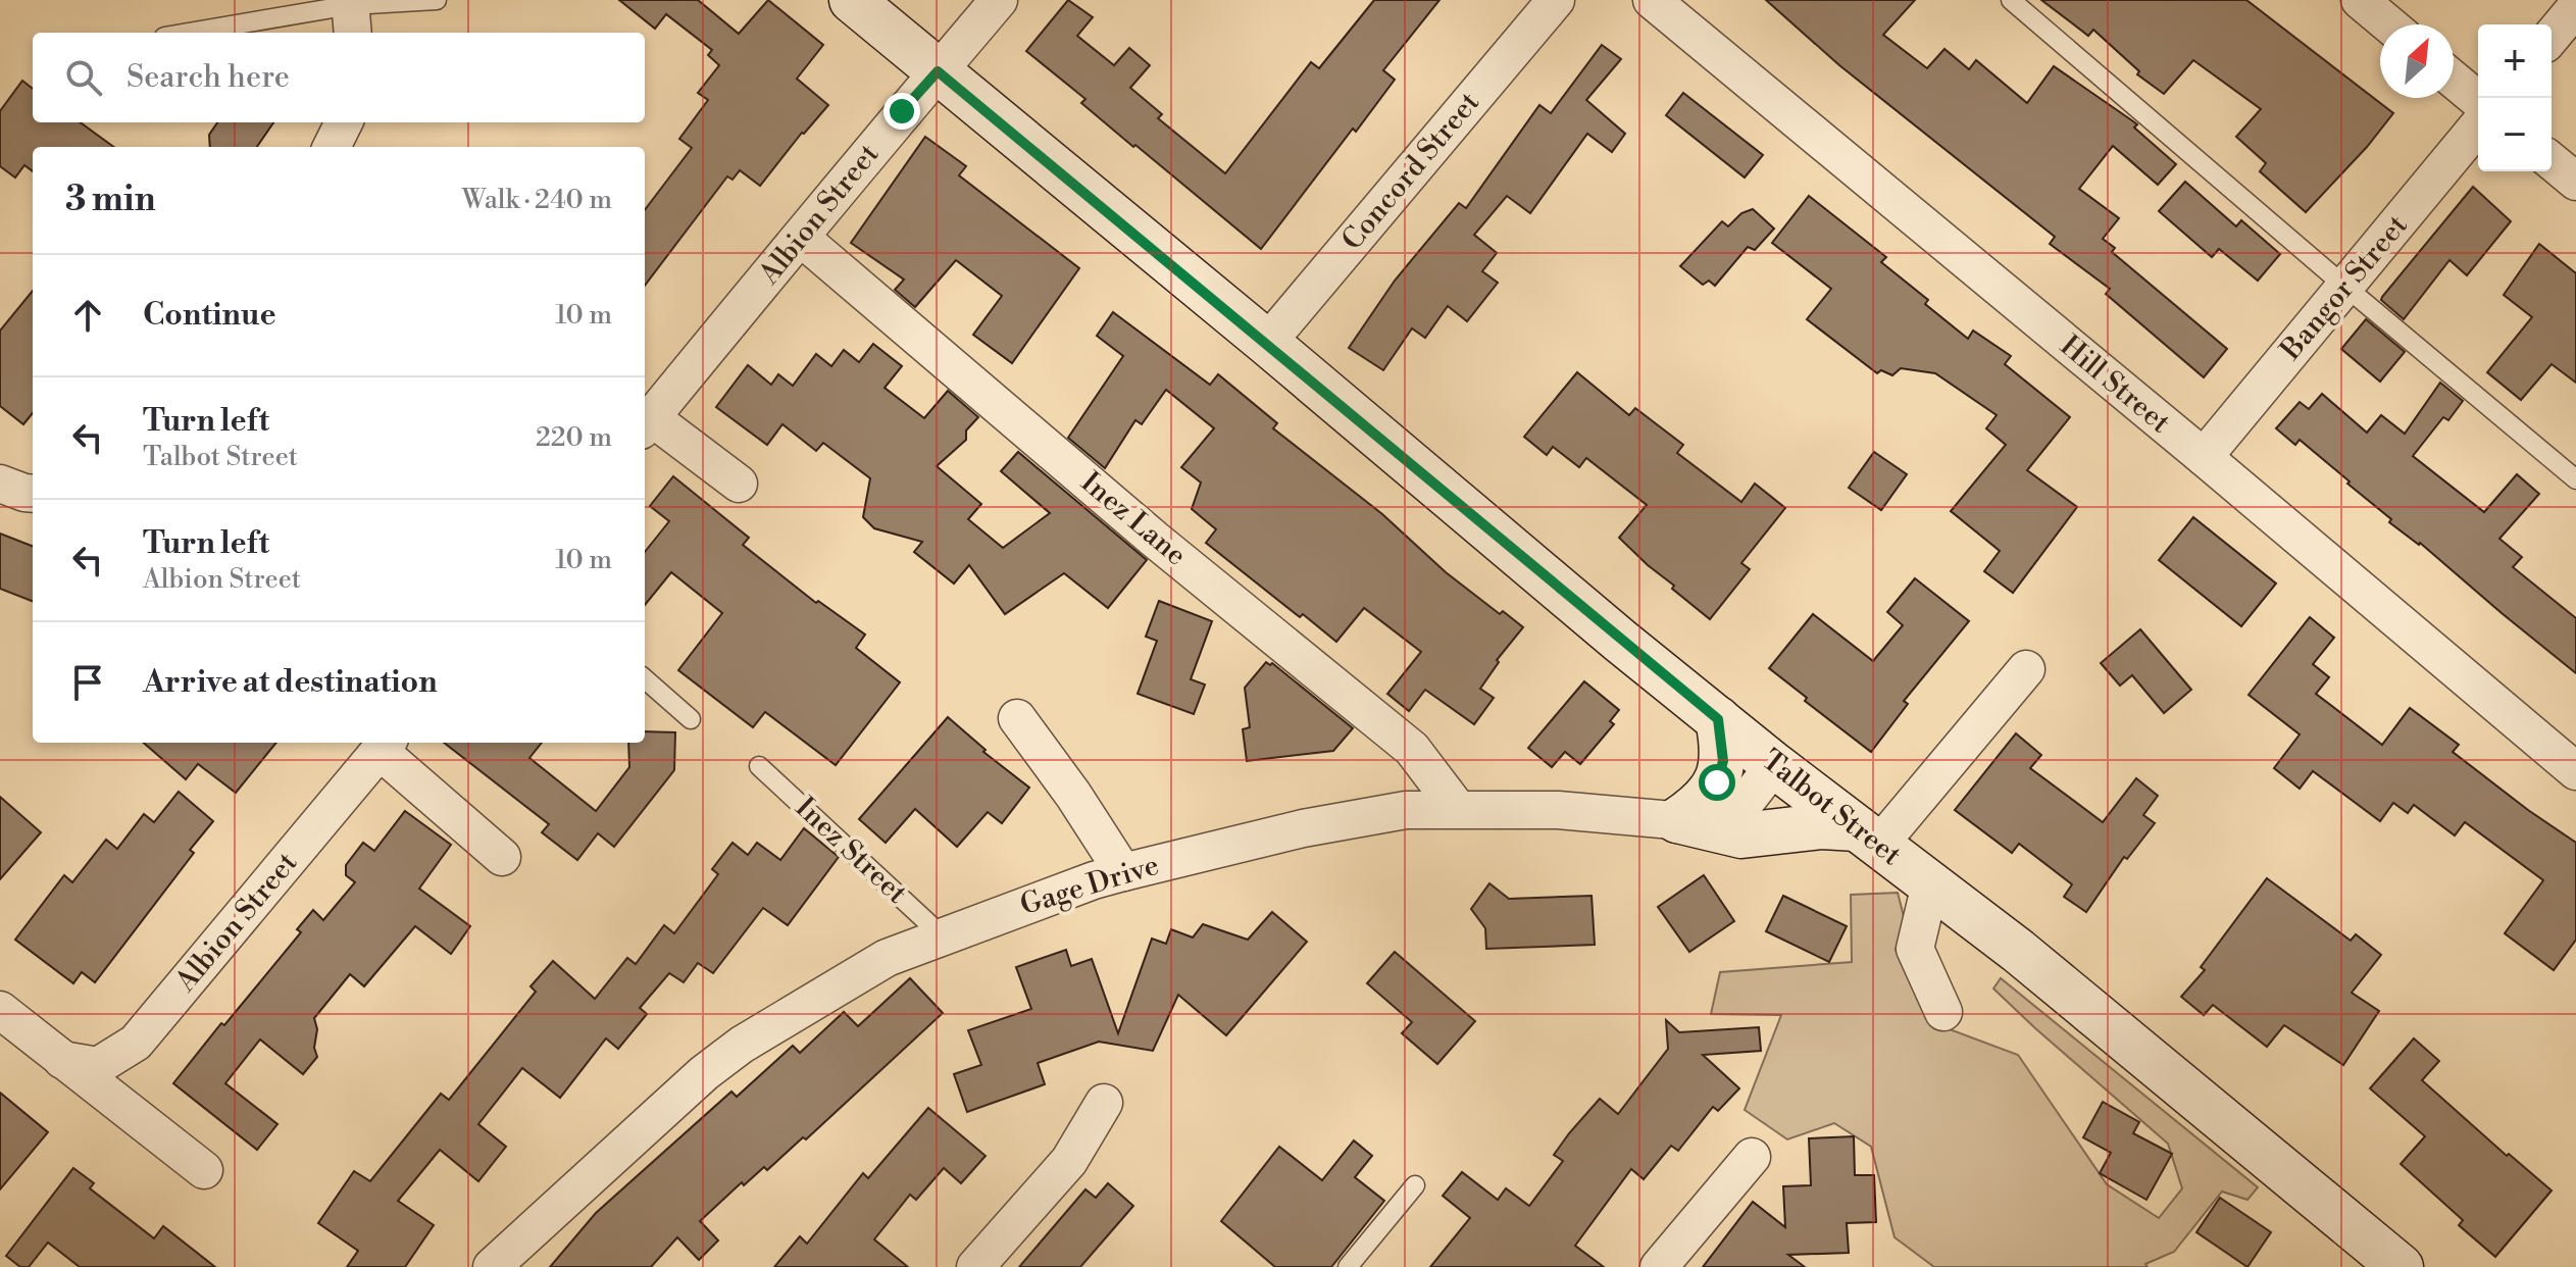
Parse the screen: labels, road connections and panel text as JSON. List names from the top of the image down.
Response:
{
  "streets": {
    "main road": ["Talbot Street"],
    "street": [
      "Concord Street",
      "Albion Street",
      "Bangor Street",
      "Hill Street",
      "Inez Lane",
      "Gage Drive"
    ],
    "lane": ["Inez Street"]
  },
  "crossings": [
    ["Concord Street", "Talbot Street"],
    ["Albion Street", "Inez Lane"],
    ["Albion Street", "Talbot Street"],
    ["Bangor Street", "Hill Street"],
    ["Inez Lane", "Gage Drive"],
    ["Talbot Street", "Gage Drive"],
    ["Inez Street", "Gage Drive"]
  ],
  "north": "top right",
  "page": {
    "map_buttons": ["+", "−"],
    "search": "Search here",
    "heading": ["3 min", "Walk · 240 m"],
    "list": [
      ["Continue", "10 m"],
      ["Turn left", "Talbot Street", "220 m"],
      ["Turn left", "Albion Street", "10 m"],
      "Arrive at destination"
    ]
  }
}
